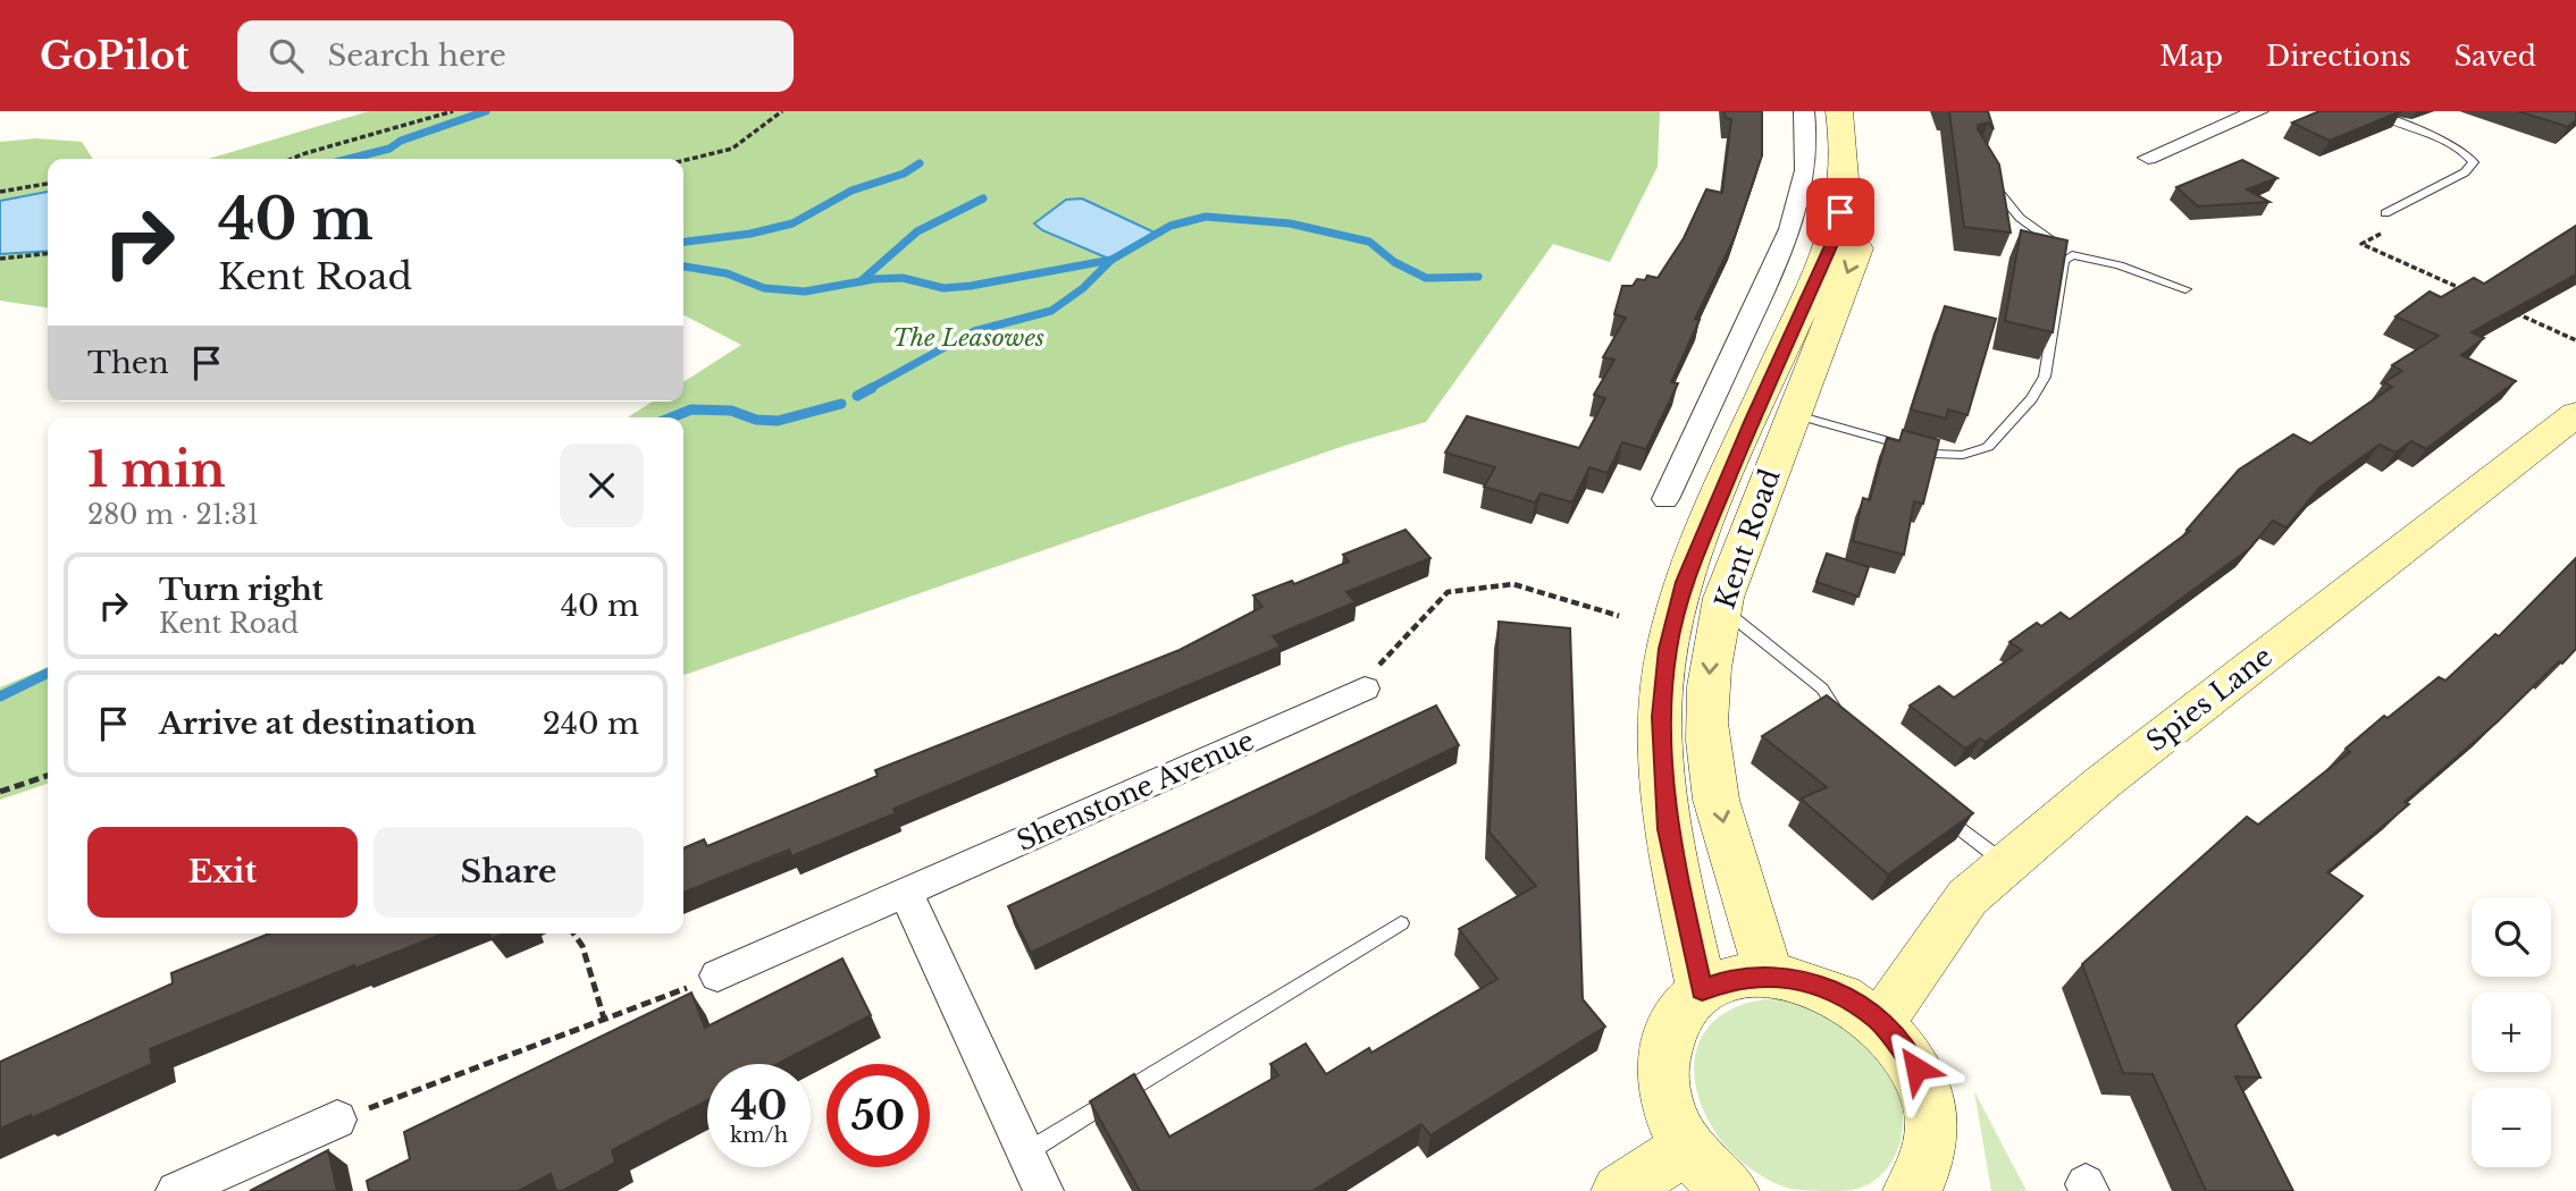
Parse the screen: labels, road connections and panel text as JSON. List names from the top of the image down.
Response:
{
  "streets": {
    "main road": ["Kent Road", "Spies Lane"],
    "street": ["Shenstone Avenue"]
  },
  "parks": ["The Leasowes"],
  "page": {
    "header": "GoPilot",
    "search": "Search here",
    "nav": ["Map", "Directions", "Saved"],
    "turn": ["40 m", "Kent Road"],
    "then": "Then",
    "heading": ["1 min", "280 m · 21:31"],
    "list": [
      {
        "name": "Turn right",
        "note": "Kent Road",
        "value": "40 m"
      },
      {
        "name": "Arrive at destination",
        "value": "240 m"
      }
    ],
    "buttons": ["Exit", "Share"],
    "map_buttons": ["+", "−"],
    "speed": "40 km/h",
    "limit": "50"
  }
}
